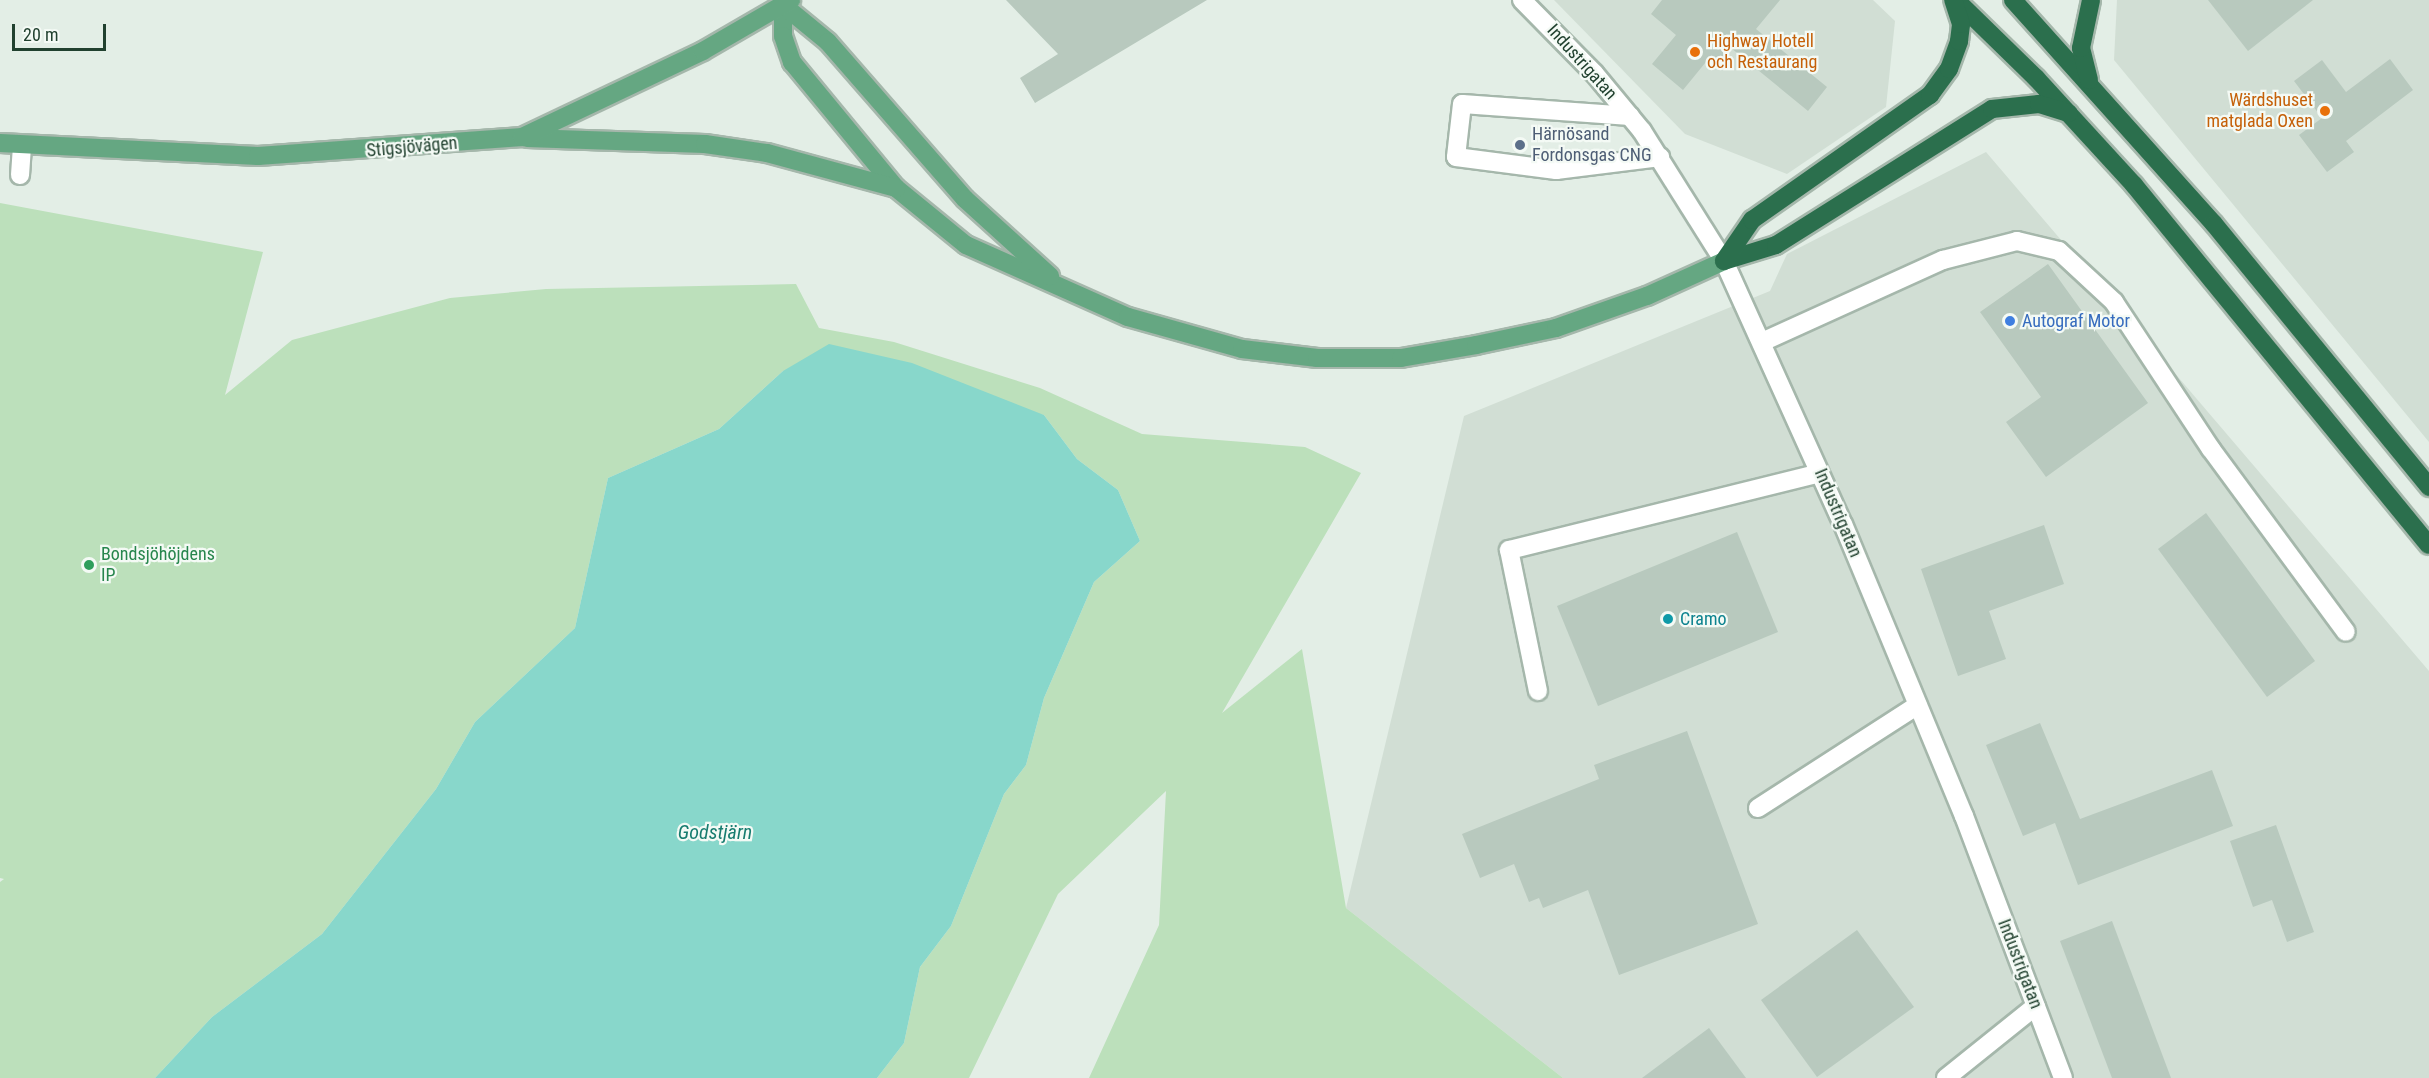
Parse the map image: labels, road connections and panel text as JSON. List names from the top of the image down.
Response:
{
  "streets": {
    "main road": ["Stigsjövägen"],
    "street": ["Industrigatan"]
  },
  "water": ["Godstjärn"],
  "places": [
    "Highway Hotell och Restaurang",
    "Wärdshuset matglada Oxen",
    "Härnösand Fordonsgas CNG",
    "Autograf Motor",
    "Bondsjöhöjdens IP",
    "Cramo"
  ],
  "scale_bar": "20 m"
}
